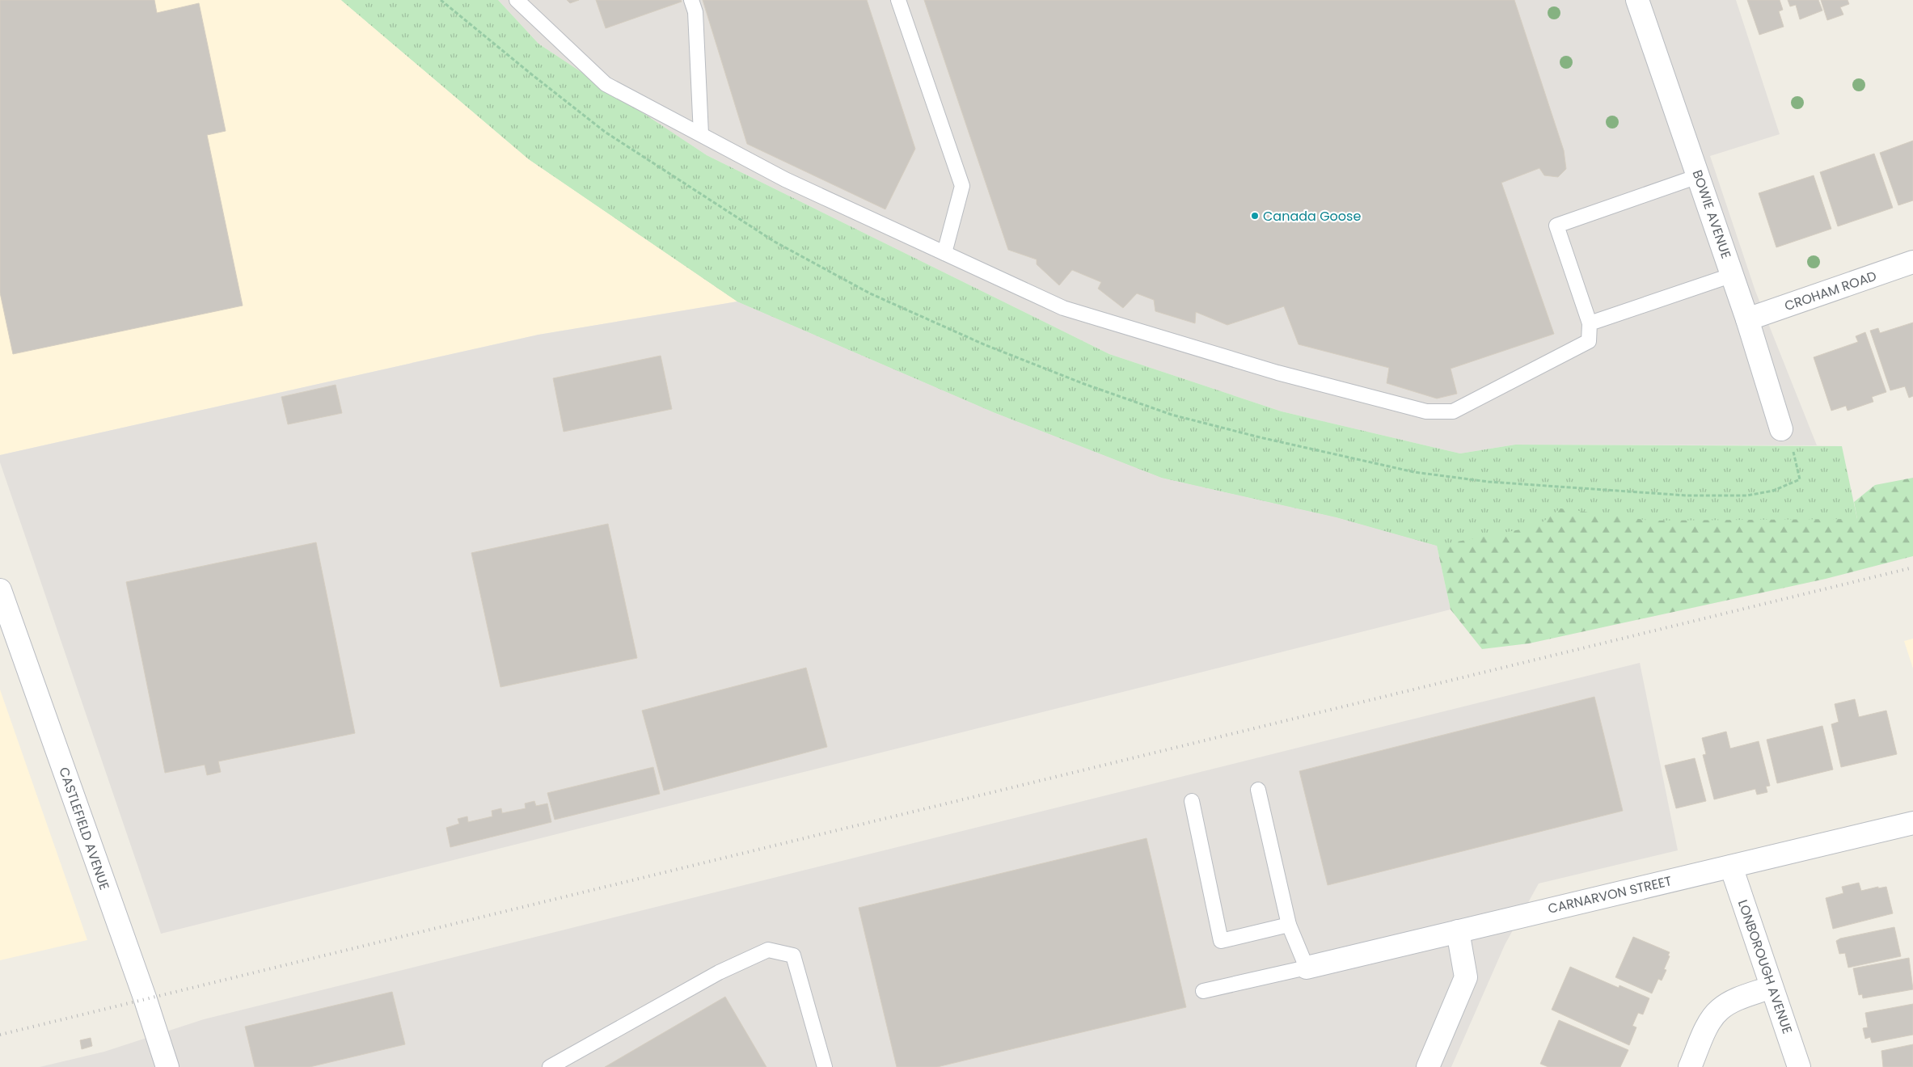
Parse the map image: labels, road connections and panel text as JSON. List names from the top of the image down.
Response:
{
  "streets": {
    "street": [
      "BOWIE AVENUE",
      "CROHAM ROAD",
      "CASTLEFIELD AVENUE",
      "CARNARVON STREET",
      "LONBOROUGH AVENUE"
    ]
  },
  "crossings": [
    ["BOWIE AVENUE", "CROHAM ROAD"],
    ["CARNARVON STREET", "LONBOROUGH AVENUE"]
  ],
  "places": ["Canada Goose"]
}
